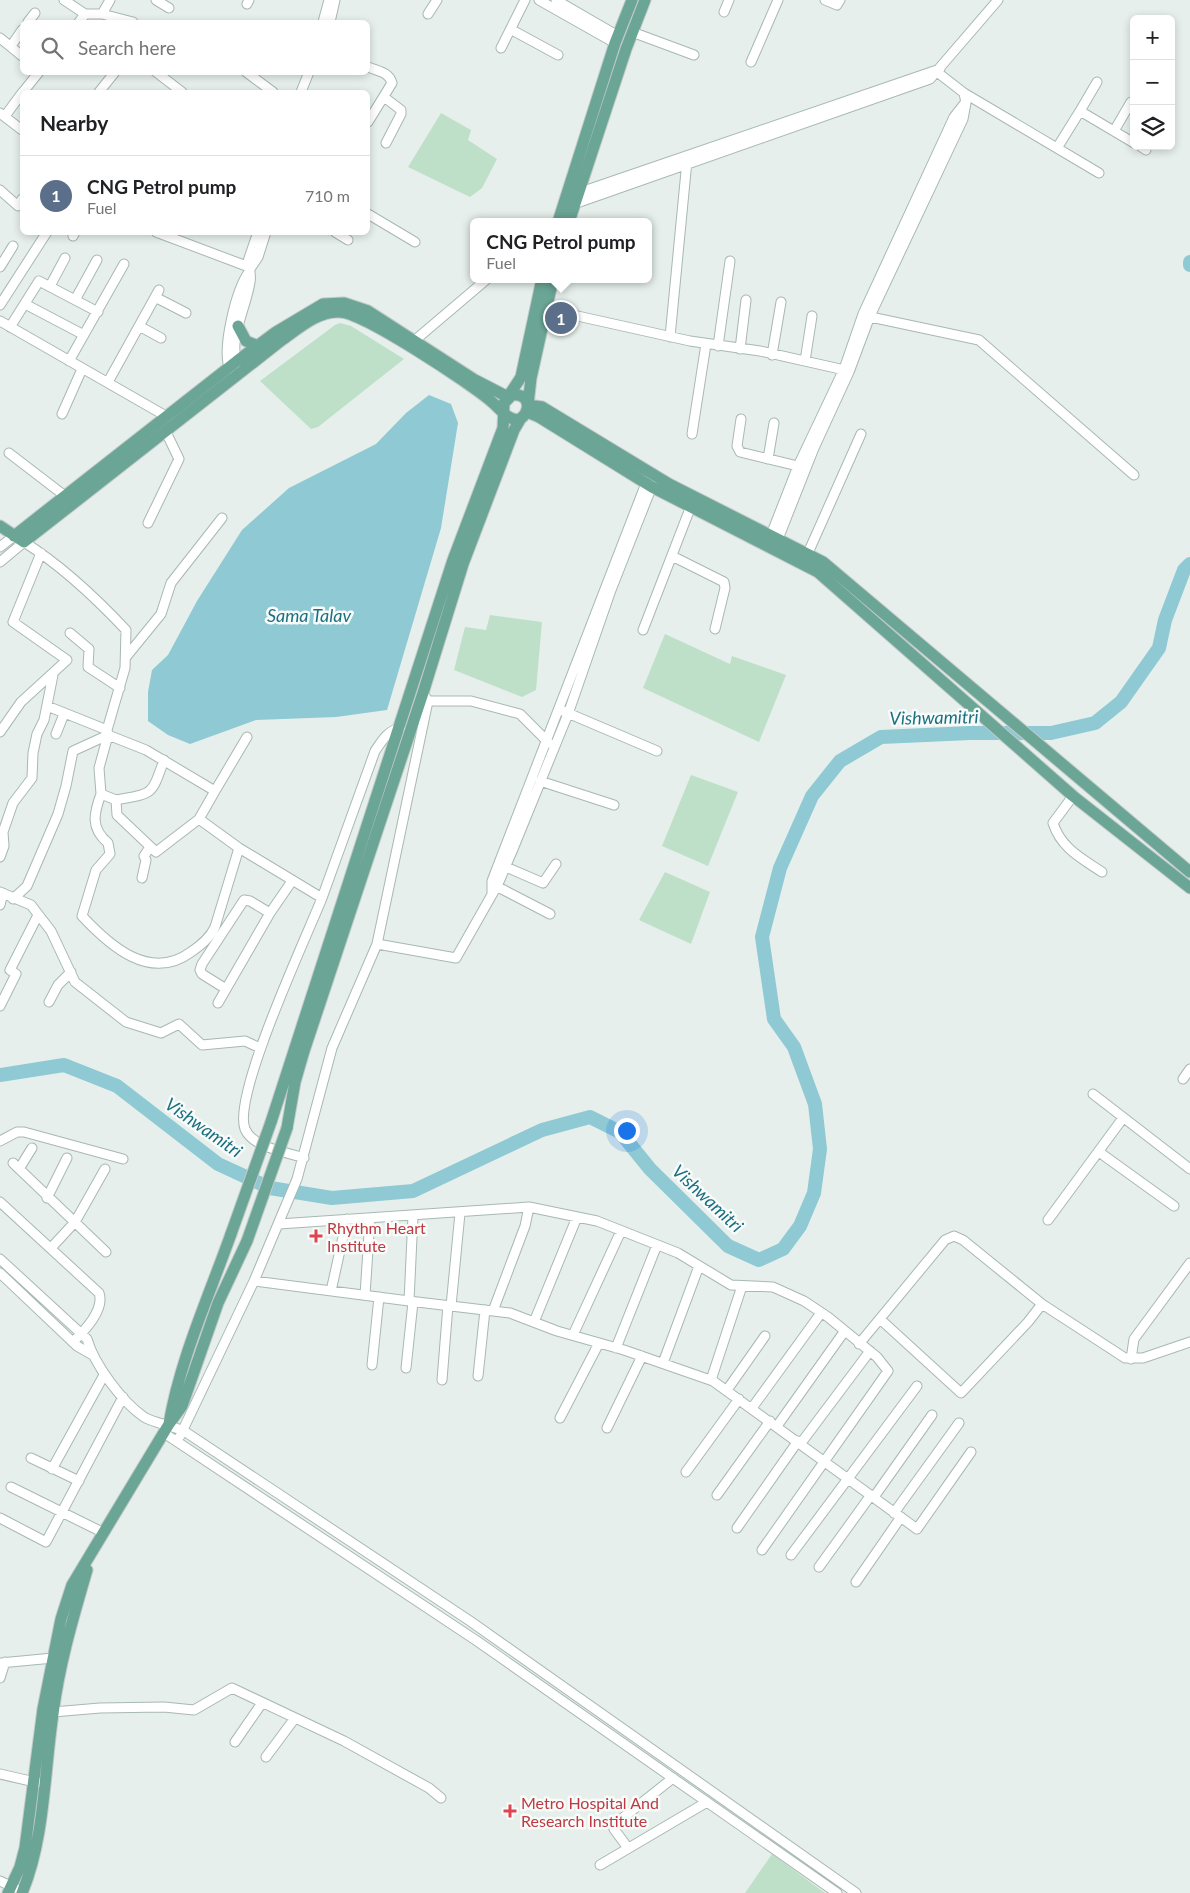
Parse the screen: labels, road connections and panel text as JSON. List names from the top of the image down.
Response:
{
  "water": ["Sama Talav", "Vishwamitri"],
  "places": {
    "health": ["Rhythm Heart Institute", "Metro Hospital And Research Institute"]
  },
  "page": {
    "map_buttons": ["+", "−"],
    "search": "Search here",
    "heading": "Nearby",
    "list": [
      {
        "mark": "1",
        "name": "CNG Petrol pump",
        "note": "Fuel",
        "value": "710 m"
      }
    ],
    "popup": ["CNG Petrol pump", "Fuel"],
    "pins": "1"
  }
}
